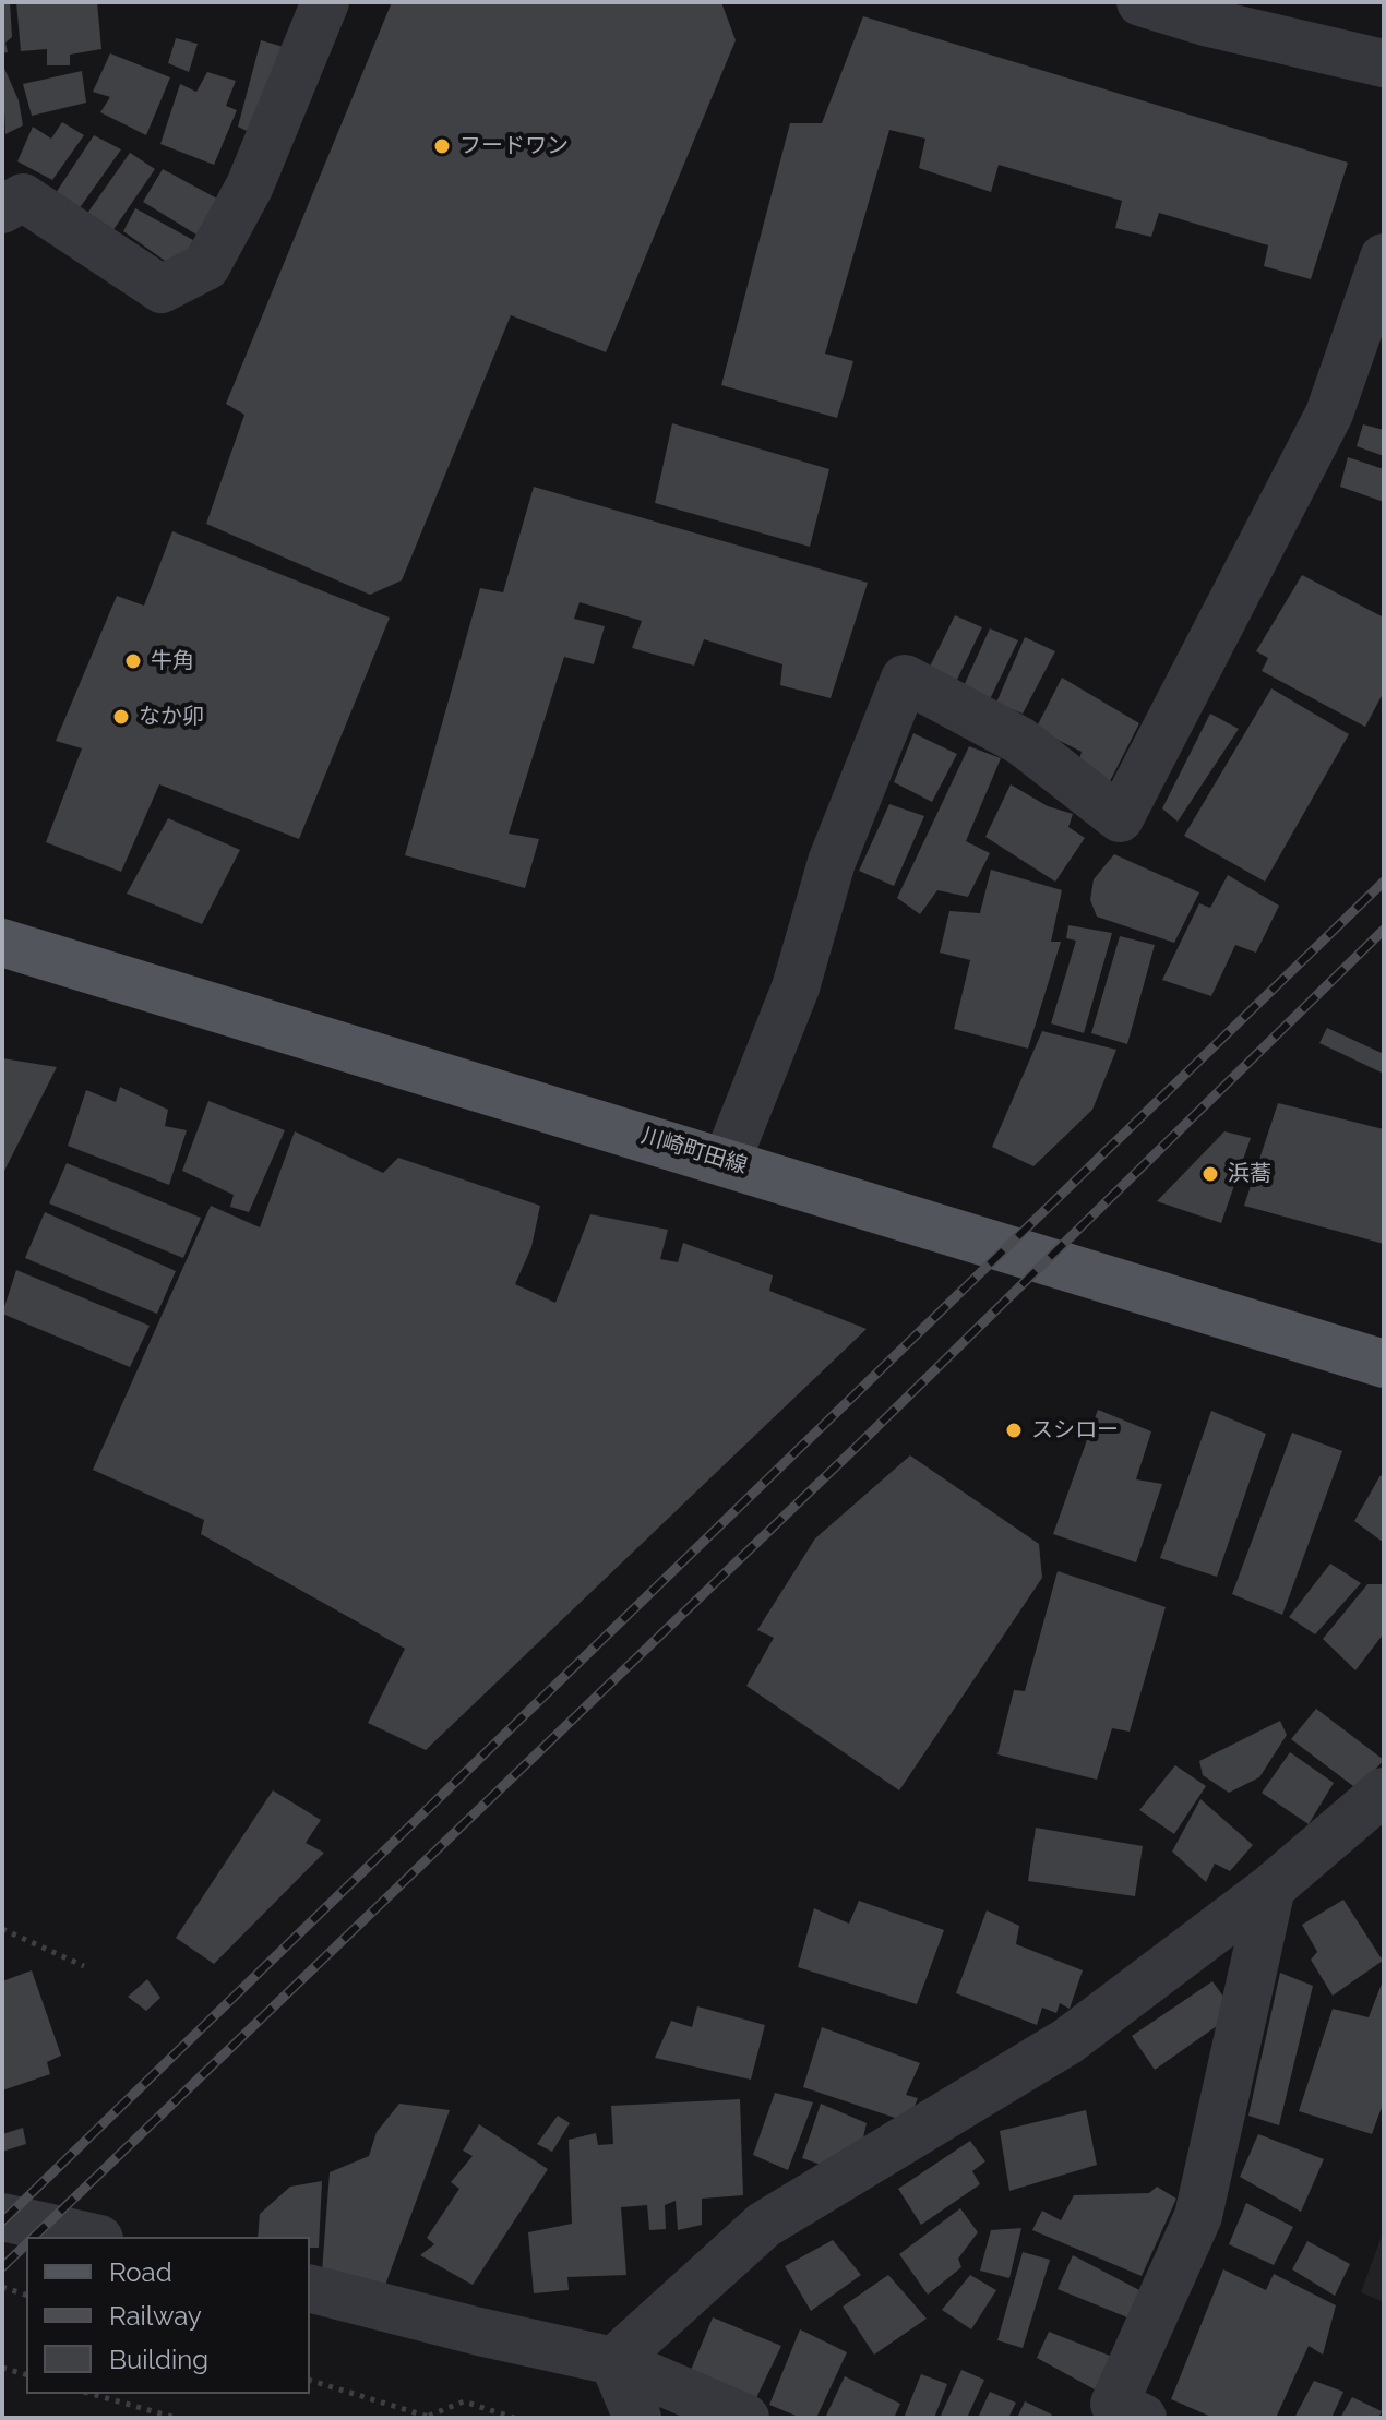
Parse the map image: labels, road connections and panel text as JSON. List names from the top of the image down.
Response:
{
  "streets": {
    "main road": ["川崎町田線"]
  },
  "places": [
    "フードワン",
    "牛角",
    "なか卯",
    "浜蕎",
    "スシロー"
  ],
  "legend": ["Road", "Railway", "Building"]
}
